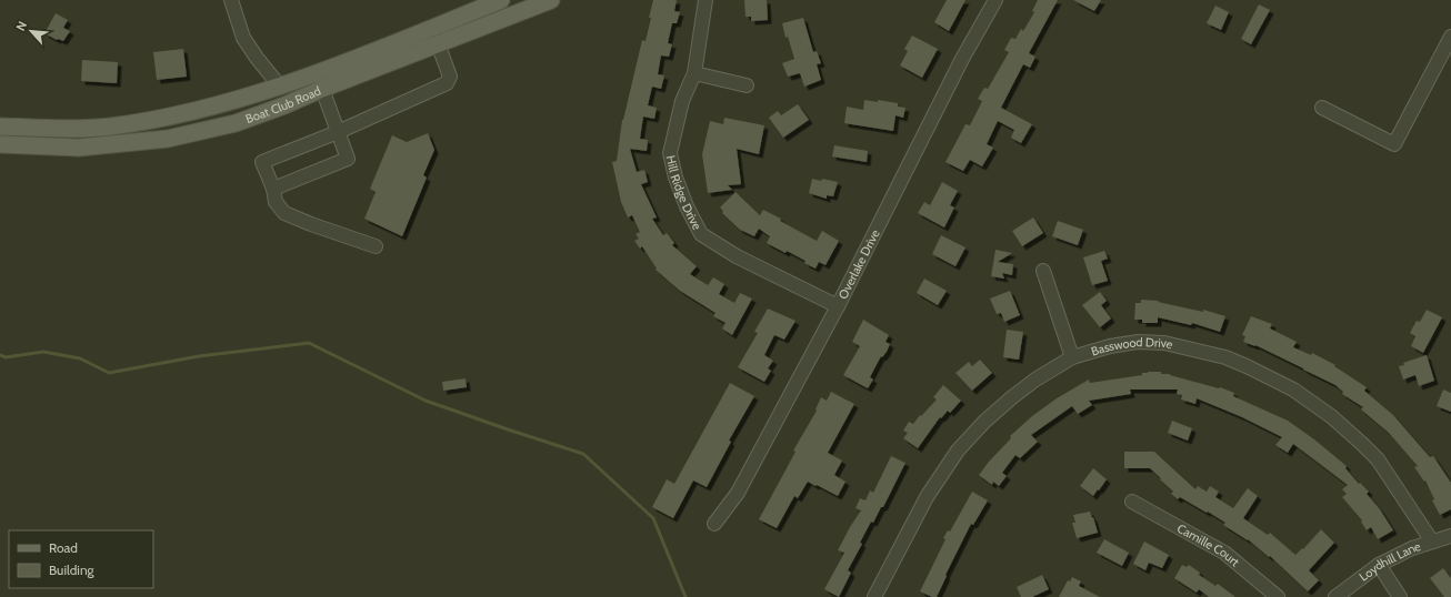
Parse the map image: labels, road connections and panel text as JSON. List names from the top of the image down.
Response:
{
  "streets": {
    "main road": ["Boat Club Road"],
    "street": [
      "Hill Ridge Drive",
      "Overlake Drive",
      "Basswood Drive",
      "Camille Court",
      "Loydhill Lane"
    ]
  },
  "crossings": [
    ["Hill Ridge Drive", "Overlake Drive"],
    ["Basswood Drive", "Loydhill Lane"]
  ],
  "legend": ["Road", "Building"],
  "north": "top left"
}
